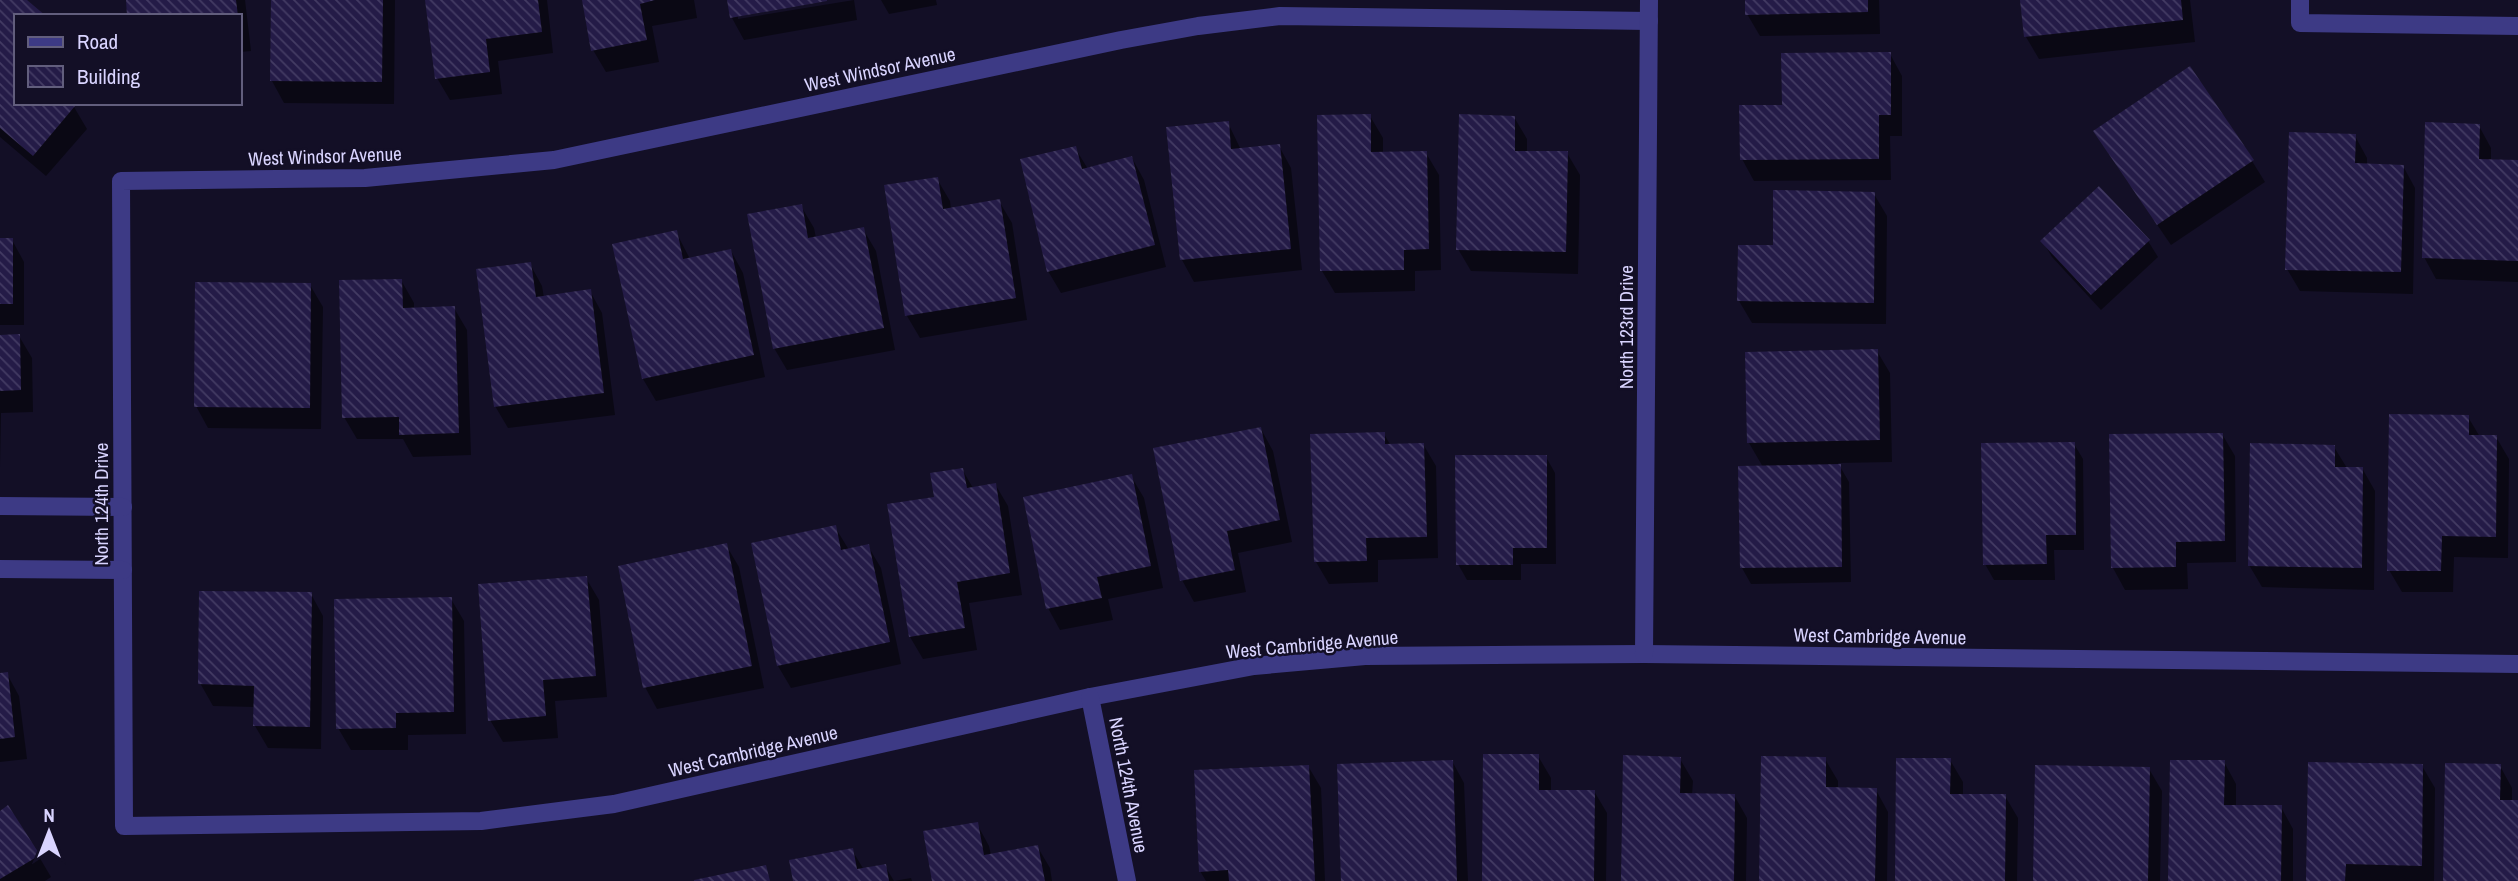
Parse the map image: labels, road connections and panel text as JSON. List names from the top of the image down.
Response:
{
  "streets": {
    "street": [
      "West Windsor Avenue",
      "North 123rd Drive",
      "North 124th Drive",
      "West Cambridge Avenue",
      "North 124th Avenue"
    ]
  },
  "crossings": [
    ["West Windsor Avenue", "North 123rd Drive"],
    ["West Windsor Avenue", "North 124th Drive"],
    ["North 123rd Drive", "West Cambridge Avenue"],
    ["North 124th Drive", "West Cambridge Avenue"],
    ["West Cambridge Avenue", "North 124th Avenue"]
  ],
  "legend": ["Road", "Building"],
  "north": "top"
}
